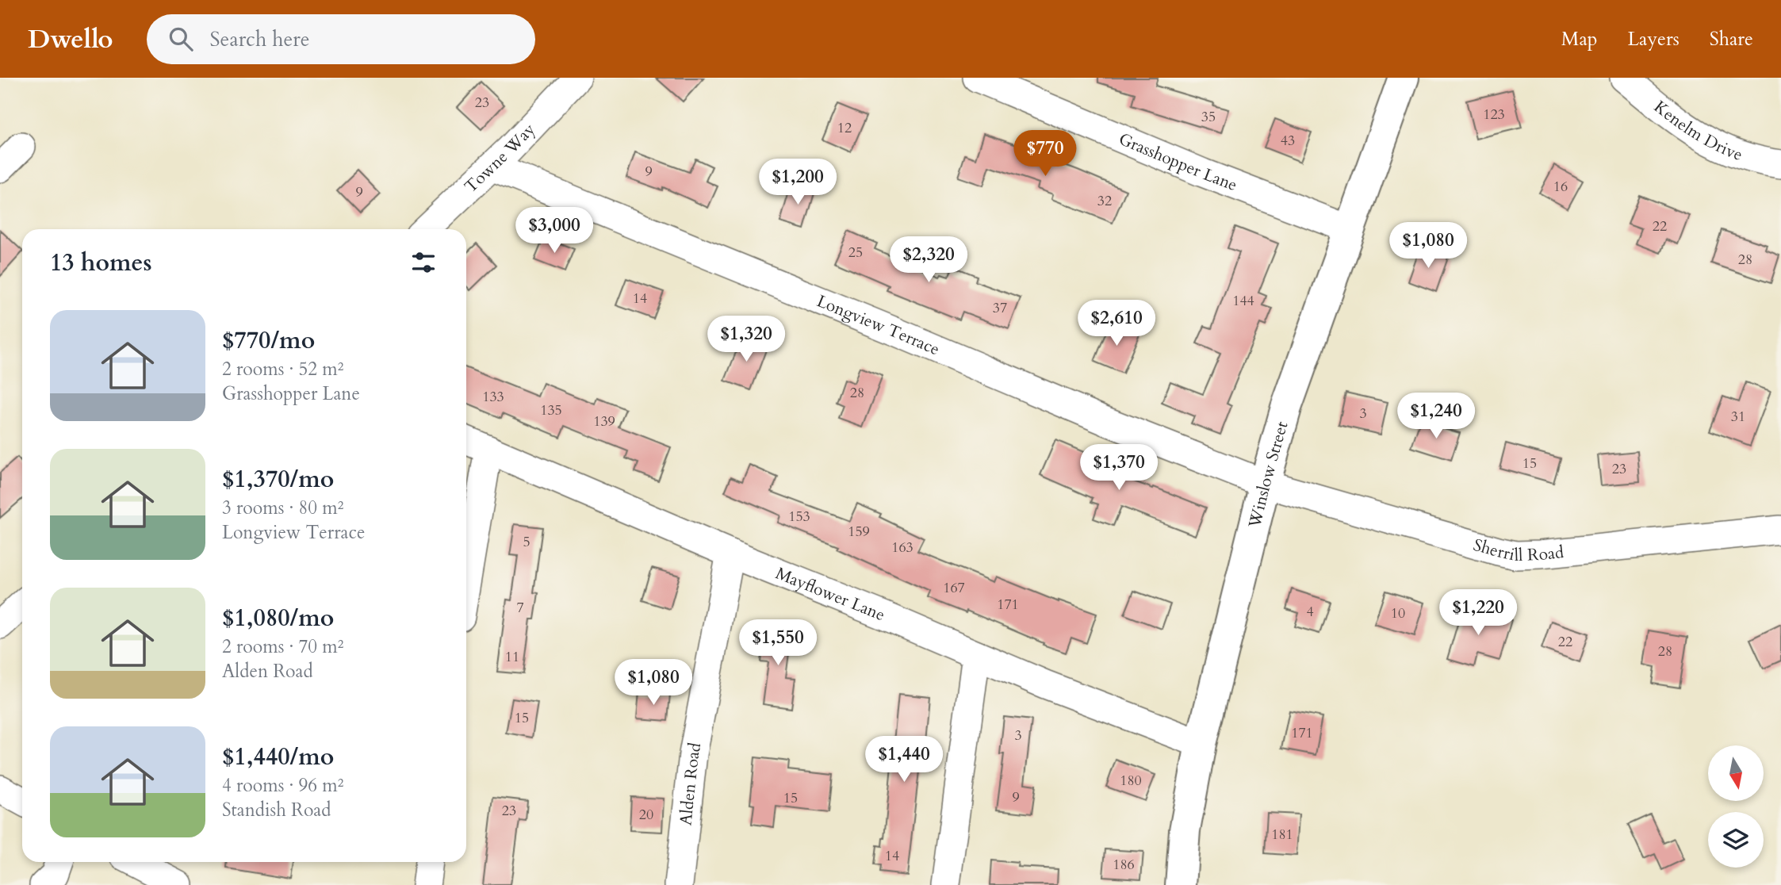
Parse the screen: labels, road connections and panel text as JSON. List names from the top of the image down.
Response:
{
  "streets": {
    "street": [
      "Kenelm Drive",
      "Towne Way",
      "Grasshopper Lane",
      "Longview Terrace",
      "Winslow Street",
      "Sherrill Road",
      "Mayflower Lane",
      "Alden Road"
    ]
  },
  "crossings": [
    ["Towne Way", "Longview Terrace"],
    ["Grasshopper Lane", "Winslow Street"],
    ["Longview Terrace", "Winslow Street"],
    ["Longview Terrace", "Sherrill Road"],
    ["Winslow Street", "Sherrill Road"],
    ["Winslow Street", "Mayflower Lane"],
    ["Mayflower Lane", "Alden Road"]
  ],
  "house_numbers": [
    "23",
    "123",
    "35",
    "12",
    "43",
    "9",
    "16",
    "9",
    "32",
    "22",
    "25",
    "28",
    "14",
    "144",
    "37",
    "28",
    "133",
    "135",
    "3",
    "31",
    "139",
    "15",
    "23",
    "153",
    "159",
    "5",
    "163",
    "167",
    "171",
    "7",
    "4",
    "10",
    "22",
    "28",
    "11",
    "15",
    "171",
    "3",
    "180",
    "9",
    "15",
    "23",
    "20",
    "181",
    "14",
    "186"
  ],
  "north": "bottom",
  "page": {
    "header": "Dwello",
    "search": "Search here",
    "nav": ["Map", "Layers", "Share"],
    "price": [
      "$770",
      "$1,200",
      "$3,000",
      "$1,080",
      "$2,320",
      "$2,610",
      "$1,320",
      "$1,240",
      "$1,370",
      "$1,220",
      "$1,550",
      "$1,080",
      "$1,440"
    ],
    "heading": "13 homes",
    "list": [
      {
        "name": "$770/mo",
        "note": "2 rooms · 52 m² · Grasshopper Lane"
      },
      {
        "name": "$1,370/mo",
        "note": "3 rooms · 80 m² · Longview Terrace"
      },
      {
        "name": "$1,080/mo",
        "note": "2 rooms · 70 m² · Alden Road"
      },
      {
        "name": "$1,440/mo",
        "note": "4 rooms · 96 m² · Standish Road"
      }
    ]
  }
}
